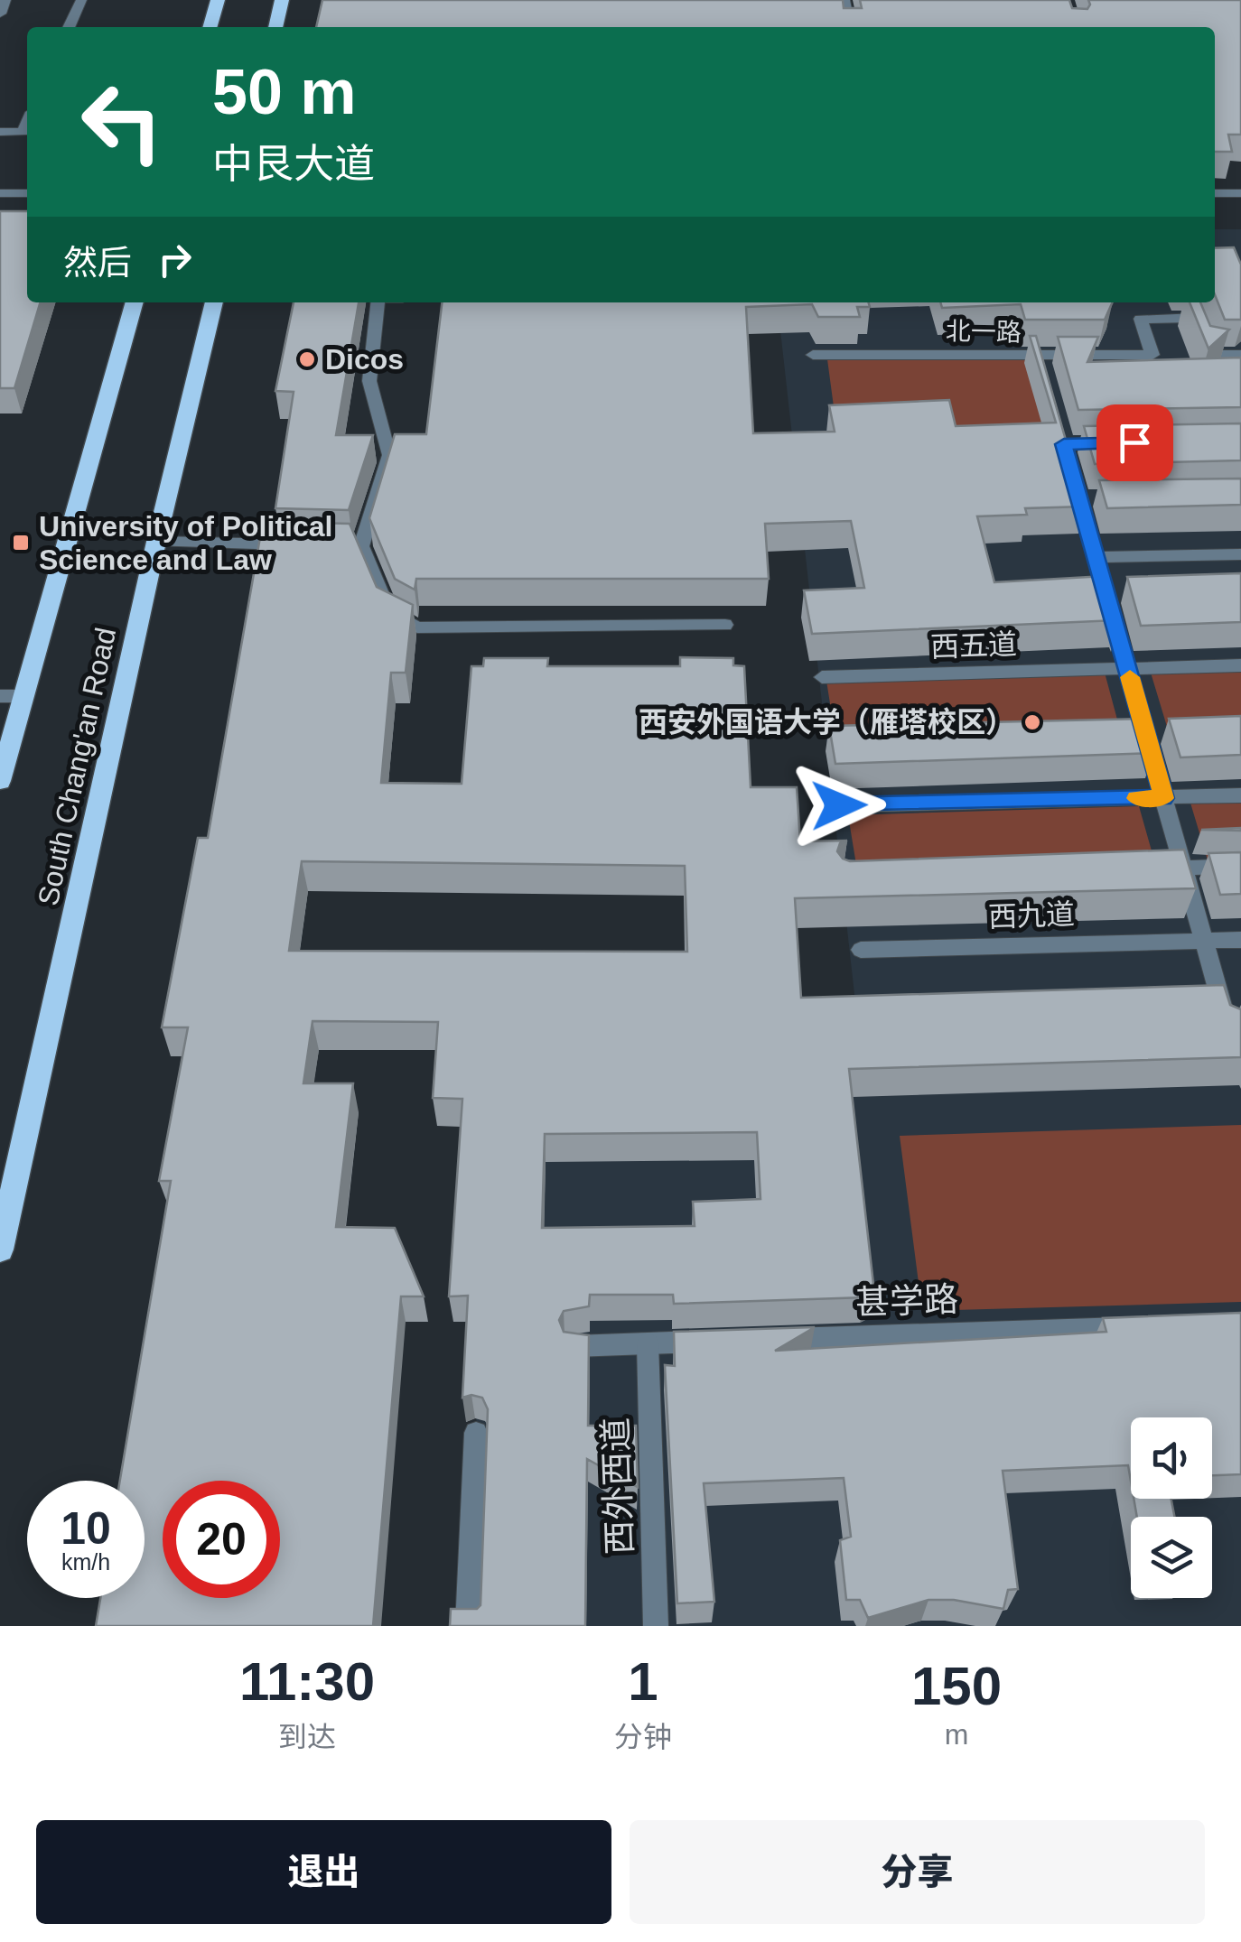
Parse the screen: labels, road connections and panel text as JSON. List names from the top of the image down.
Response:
{
  "streets": {
    "main road": ["South Chang'an Road"],
    "street": [
      "北一路",
      "西五道",
      "西九道",
      "甚学路",
      "西外西道"
    ]
  },
  "places": {
    "other": ["Dicos", "西安外国语大学（雁塔校区）"],
    "transit": ["University of Political Science and Law"]
  },
  "page": {
    "turn": ["50 m", "中艮大道"],
    "then": "然后",
    "speed": "10 km/h",
    "limit": "20",
    "eta": [
      "11:30",
      "到达",
      "1",
      "分钟",
      "150",
      "m"
    ],
    "buttons": ["退出", "分享"]
  }
}
